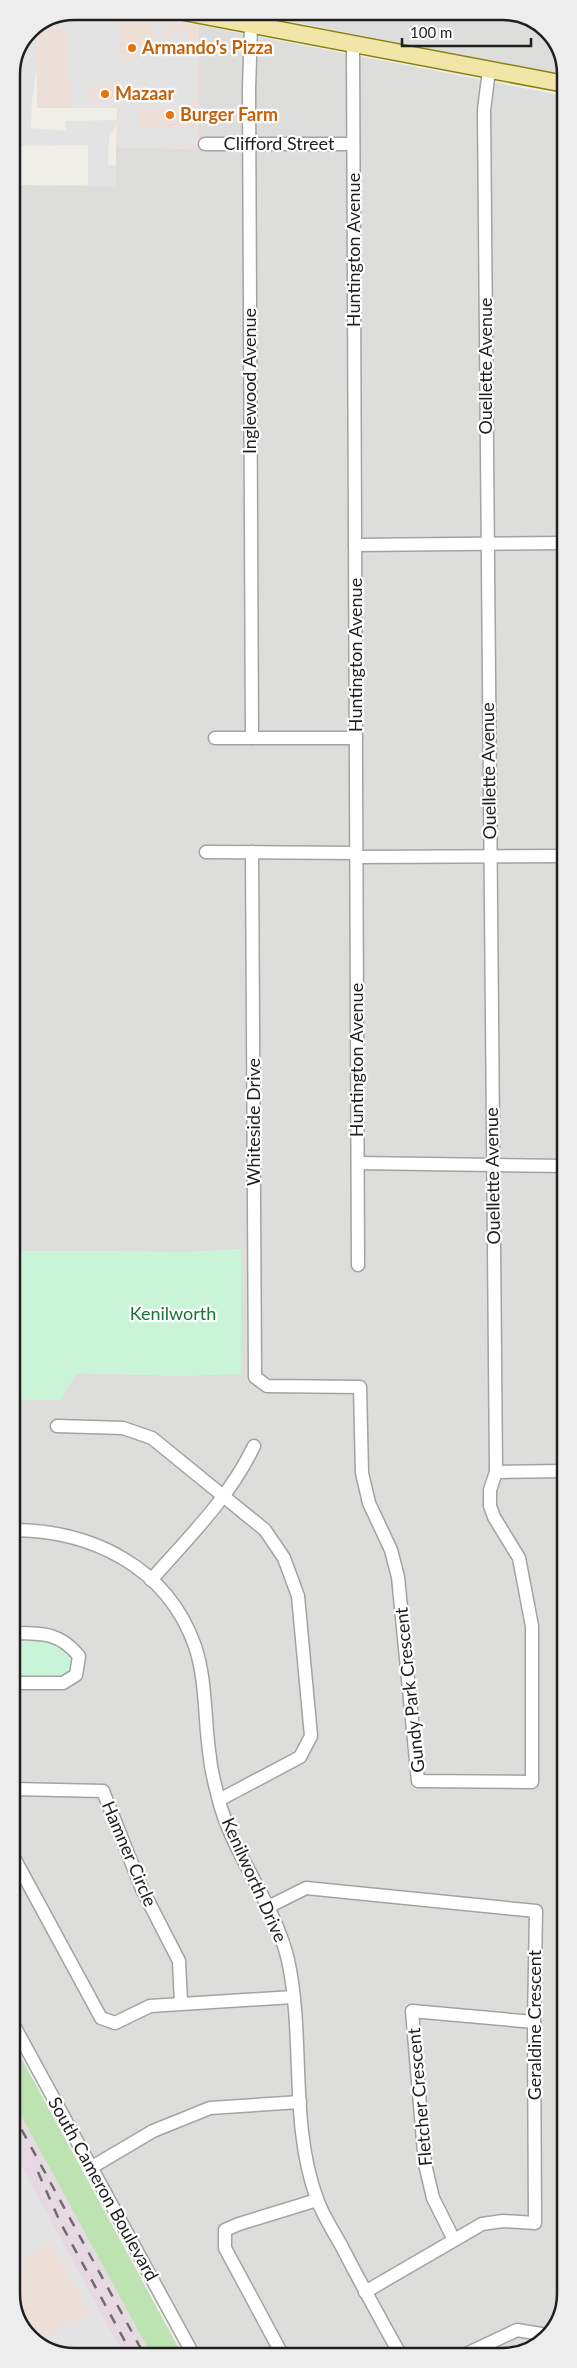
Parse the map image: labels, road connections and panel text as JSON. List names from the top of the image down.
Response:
{
  "streets": {
    "street": [
      "Clifford Street",
      "Huntington Avenue",
      "Ouellette Avenue",
      "Inglewood Avenue",
      "Whiteside Drive",
      "Gundy Park Crescent",
      "Hamner Circle",
      "Kenilworth Drive",
      "Geraldine Crescent",
      "Fletcher Crescent",
      "South Cameron Boulevard"
    ]
  },
  "crossings": [
    ["Clifford Street", "Huntington Avenue"],
    ["Clifford Street", "Inglewood Avenue"],
    ["Ouellette Avenue", "Gundy Park Crescent"],
    ["Whiteside Drive", "Gundy Park Crescent"],
    ["Kenilworth Drive", "Geraldine Crescent"],
    ["Geraldine Crescent", "Fletcher Crescent"]
  ],
  "parks": ["Kenilworth"],
  "places": ["Armando's Pizza", "Mazaar", "Burger Farm"],
  "scale_bar": "100 m"
}
